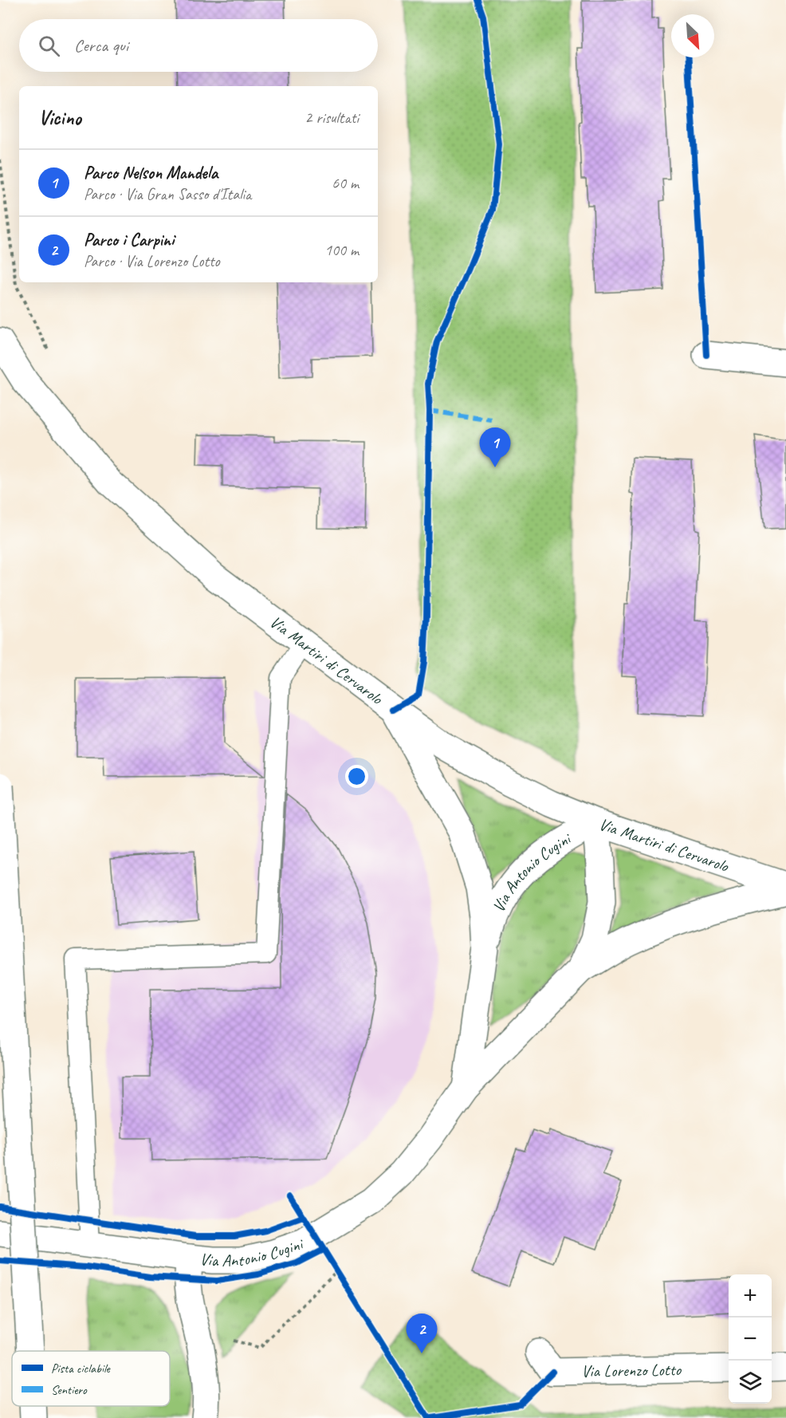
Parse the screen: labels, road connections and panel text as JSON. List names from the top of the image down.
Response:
{
  "streets": {
    "street": ["Via Martiri di Cervarolo", "Via Antonio Cugini", "Via Lorenzo Lotto"]
  },
  "crossings": [
    ["Via Martiri di Cervarolo", "Via Antonio Cugini"]
  ],
  "legend": ["Pista ciclabile", "Sentiero"],
  "north": "bottom right",
  "page": {
    "search": "Cerca qui",
    "heading": ["Vicino", "2 risultati"],
    "list": [
      {
        "mark": "1",
        "name": "Parco Nelson Mandela",
        "note": "Parco · Via Gran Sasso d'Italia",
        "value": "60 m"
      },
      {
        "mark": "2",
        "name": "Parco i Carpini",
        "note": "Parco · Via Lorenzo Lotto",
        "value": "100 m"
      }
    ],
    "pins": ["1", "2"],
    "map_buttons": ["+", "−"]
  }
}
